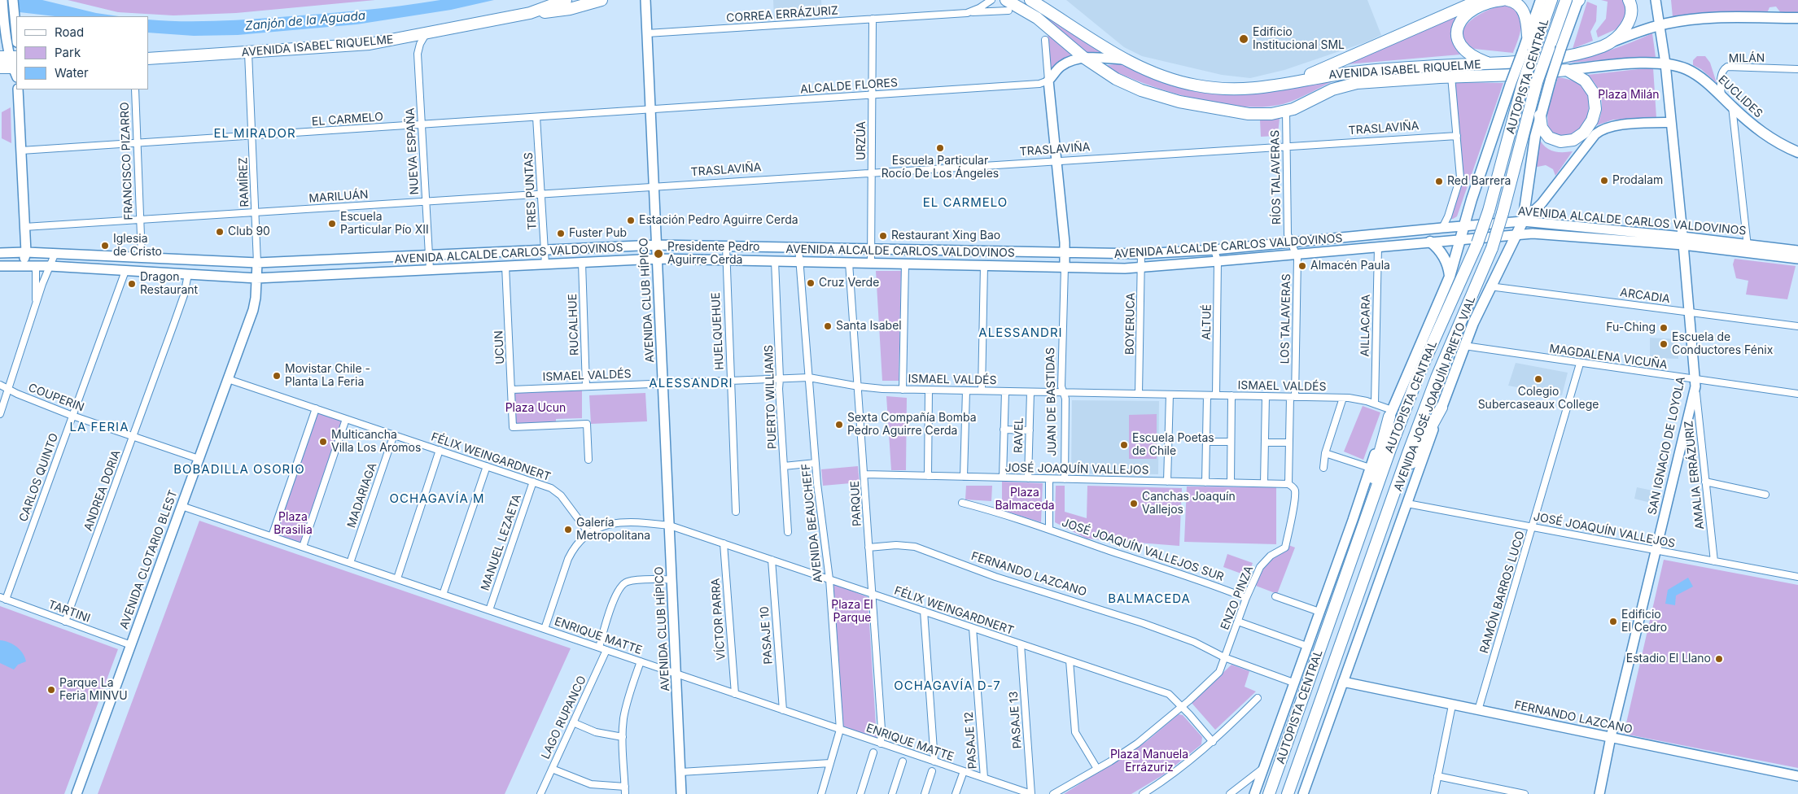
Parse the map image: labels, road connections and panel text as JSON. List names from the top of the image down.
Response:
{
  "streets": {
    "highway": ["AVENIDA ISABEL RIQUELME", "AUTOPISTA CENTRAL"],
    "main road": [
      "EUCLIDES",
      "AVENIDA ALCALDE CARLOS VALDOVINOS",
      "AVENIDA CLUB HÍPICO",
      "AVENIDA JOSÉ JOAQUÍN PRIETO VIAL",
      "JUAN DE BASTIDAS",
      "SAN IGNACIO DE LOYOLA",
      "AVENIDA CLOTARIO BLEST",
      "FERNANDO LAZCANO"
    ],
    "street": [
      "CORREA ERRÁZURIZ",
      "MILÁN",
      "ALCALDE FLORES",
      "EL CARMELO",
      "TRASLAVIÑA",
      "URZÚA",
      "NUEVA ESPAÑA",
      "FRANCISCO PIZARRO",
      "RÍOS TALAVERAS",
      "RAMÍREZ",
      "TRES PUNTAS",
      "MARILUÁN",
      "ARCADIA",
      "LOS TALAVERAS",
      "ALTUÉ",
      "BOYERUCA",
      "RUCALHUE",
      "AILLACARA",
      "HUELQUEHUE",
      "UCUN",
      "MAGDALENA VICUÑA",
      "ISMAEL VALDÉS",
      "PUERTO WILLIAMS",
      "COUPERIN",
      "RAVEL",
      "FÉLIX WEINGARDNERT",
      "JOSÉ JOAQUÍN VALLEJOS",
      "AMALIA ERRÁZURIZ",
      "CARLOS QUINTO",
      "ANDREA DORIA",
      "MADARIAGA",
      "PARQUE",
      "AVENIDA BEAUCHEFF",
      "MANUEL LEZAETA",
      "JOSÉ JOAQUÍN VALLEJOS SUR",
      "RAMÓN BARROS LUCO",
      "ENZO PINZA",
      "TARTINI",
      "VÍCTOR PARRA",
      "PASAJE 10",
      "ENRIQUE MATTE",
      "LAGO RUPANCO",
      "PASAJE 13",
      "PASAJE 12"
    ]
  },
  "crossings": [
    ["CORREA ERRÁZURIZ", "AVENIDA ISABEL RIQUELME"],
    ["CORREA ERRÁZURIZ", "URZÚA"],
    ["CORREA ERRÁZURIZ", "AVENIDA CLUB HÍPICO"],
    ["AVENIDA ISABEL RIQUELME", "EUCLIDES"],
    ["AVENIDA ISABEL RIQUELME", "NUEVA ESPAÑA"],
    ["AVENIDA ISABEL RIQUELME", "RÍOS TALAVERAS"],
    ["AVENIDA ISABEL RIQUELME", "RAMÍREZ"],
    ["AVENIDA ISABEL RIQUELME", "SAN IGNACIO DE LOYOLA"],
    ["MILÁN", "EUCLIDES"],
    ["ALCALDE FLORES", "EL CARMELO"],
    ["ALCALDE FLORES", "URZÚA"],
    ["ALCALDE FLORES", "AVENIDA CLUB HÍPICO"],
    ["ALCALDE FLORES", "JUAN DE BASTIDAS"],
    ["EUCLIDES", "SAN IGNACIO DE LOYOLA"],
    ["EL CARMELO", "NUEVA ESPAÑA"],
    ["EL CARMELO", "FRANCISCO PIZARRO"],
    ["EL CARMELO", "RAMÍREZ"],
    ["EL CARMELO", "TRES PUNTAS"],
    ["EL CARMELO", "AVENIDA CLUB HÍPICO"],
    ["TRASLAVIÑA", "URZÚA"],
    ["TRASLAVIÑA", "RÍOS TALAVERAS"],
    ["TRASLAVIÑA", "MARILUÁN"],
    ["TRASLAVIÑA", "AVENIDA CLUB HÍPICO"],
    ["TRASLAVIÑA", "JUAN DE BASTIDAS"],
    ["URZÚA", "AVENIDA ALCALDE CARLOS VALDOVINOS"],
    ["NUEVA ESPAÑA", "MARILUÁN"],
    ["NUEVA ESPAÑA", "AVENIDA ALCALDE CARLOS VALDOVINOS"],
    ["FRANCISCO PIZARRO", "MARILUÁN"],
    ["FRANCISCO PIZARRO", "AVENIDA ALCALDE CARLOS VALDOVINOS"],
    ["RÍOS TALAVERAS", "AVENIDA ALCALDE CARLOS VALDOVINOS"],
    ["RÍOS TALAVERAS", "LOS TALAVERAS"],
    ["RAMÍREZ", "MARILUÁN"],
    ["RAMÍREZ", "AVENIDA ALCALDE CARLOS VALDOVINOS"],
    ["RAMÍREZ", "AVENIDA CLOTARIO BLEST"],
    ["TRES PUNTAS", "MARILUÁN"],
    ["TRES PUNTAS", "AVENIDA ALCALDE CARLOS VALDOVINOS"],
    ["MARILUÁN", "AVENIDA CLUB HÍPICO"],
    ["AVENIDA ALCALDE CARLOS VALDOVINOS", "AVENIDA CLUB HÍPICO"],
    ["AVENIDA ALCALDE CARLOS VALDOVINOS", "LOS TALAVERAS"],
    ["AVENIDA ALCALDE CARLOS VALDOVINOS", "ALTUÉ"],
    ["AVENIDA ALCALDE CARLOS VALDOVINOS", "BOYERUCA"],
    ["AVENIDA ALCALDE CARLOS VALDOVINOS", "RUCALHUE"],
    ["AVENIDA ALCALDE CARLOS VALDOVINOS", "AILLACARA"],
    ["AVENIDA ALCALDE CARLOS VALDOVINOS", "HUELQUEHUE"],
    ["AVENIDA ALCALDE CARLOS VALDOVINOS", "UCUN"],
    ["AVENIDA ALCALDE CARLOS VALDOVINOS", "AVENIDA JOSÉ JOAQUÍN PRIETO VIAL"],
    ["AVENIDA ALCALDE CARLOS VALDOVINOS", "PUERTO WILLIAMS"],
    ["AVENIDA ALCALDE CARLOS VALDOVINOS", "JUAN DE BASTIDAS"],
    ["AVENIDA ALCALDE CARLOS VALDOVINOS", "SAN IGNACIO DE LOYOLA"],
    ["AVENIDA ALCALDE CARLOS VALDOVINOS", "CARLOS QUINTO"],
    ["AVENIDA ALCALDE CARLOS VALDOVINOS", "ANDREA DORIA"],
    ["AVENIDA ALCALDE CARLOS VALDOVINOS", "PARQUE"],
    ["AVENIDA ALCALDE CARLOS VALDOVINOS", "AVENIDA BEAUCHEFF"],
    ["AVENIDA ALCALDE CARLOS VALDOVINOS", "AVENIDA CLOTARIO BLEST"],
    ["ARCADIA", "AVENIDA JOSÉ JOAQUÍN PRIETO VIAL"],
    ["ARCADIA", "SAN IGNACIO DE LOYOLA"],
    ["AVENIDA CLUB HÍPICO", "ISMAEL VALDÉS"],
    ["AVENIDA CLUB HÍPICO", "FÉLIX WEINGARDNERT"],
    ["AVENIDA CLUB HÍPICO", "ENRIQUE MATTE"],
    ["LOS TALAVERAS", "ISMAEL VALDÉS"],
    ["LOS TALAVERAS", "JOSÉ JOAQUÍN VALLEJOS"],
    ["LOS TALAVERAS", "ENZO PINZA"],
    ["ALTUÉ", "ISMAEL VALDÉS"],
    ["BOYERUCA", "ISMAEL VALDÉS"],
    ["RUCALHUE", "ISMAEL VALDÉS"],
    ["AILLACARA", "ISMAEL VALDÉS"],
    ["HUELQUEHUE", "ISMAEL VALDÉS"],
    ["UCUN", "ISMAEL VALDÉS"],
    ["MAGDALENA VICUÑA", "AVENIDA JOSÉ JOAQUÍN PRIETO VIAL"],
    ["MAGDALENA VICUÑA", "SAN IGNACIO DE LOYOLA"],
    ["MAGDALENA VICUÑA", "AMALIA ERRÁZURIZ"],
    ["MAGDALENA VICUÑA", "RAMÓN BARROS LUCO"],
    ["ISMAEL VALDÉS", "PUERTO WILLIAMS"],
    ["ISMAEL VALDÉS", "JUAN DE BASTIDAS"],
    ["ISMAEL VALDÉS", "RAVEL"],
    ["ISMAEL VALDÉS", "PARQUE"],
    ["ISMAEL VALDÉS", "AVENIDA BEAUCHEFF"],
    ["AVENIDA JOSÉ JOAQUÍN PRIETO VIAL", "JOSÉ JOAQUÍN VALLEJOS"],
    ["AVENIDA JOSÉ JOAQUÍN PRIETO VIAL", "FERNANDO LAZCANO"],
    ["COUPERIN", "CARLOS QUINTO"],
    ["COUPERIN", "ANDREA DORIA"],
    ["COUPERIN", "AVENIDA CLOTARIO BLEST"],
    ["JUAN DE BASTIDAS", "JOSÉ JOAQUÍN VALLEJOS"],
    ["RAVEL", "JOSÉ JOAQUÍN VALLEJOS"],
    ["SAN IGNACIO DE LOYOLA", "JOSÉ JOAQUÍN VALLEJOS"],
    ["SAN IGNACIO DE LOYOLA", "AMALIA ERRÁZURIZ"],
    ["SAN IGNACIO DE LOYOLA", "FERNANDO LAZCANO"],
    ["FÉLIX WEINGARDNERT", "MADARIAGA"],
    ["FÉLIX WEINGARDNERT", "PARQUE"],
    ["FÉLIX WEINGARDNERT", "AVENIDA BEAUCHEFF"],
    ["FÉLIX WEINGARDNERT", "MANUEL LEZAETA"],
    ["FÉLIX WEINGARDNERT", "AVENIDA CLOTARIO BLEST"],
    ["FÉLIX WEINGARDNERT", "ENZO PINZA"],
    ["FÉLIX WEINGARDNERT", "VÍCTOR PARRA"],
    ["FÉLIX WEINGARDNERT", "PASAJE 10"],
    ["FÉLIX WEINGARDNERT", "PASAJE 13"],
    ["FÉLIX WEINGARDNERT", "PASAJE 12"],
    ["JOSÉ JOAQUÍN VALLEJOS", "AMALIA ERRÁZURIZ"],
    ["JOSÉ JOAQUÍN VALLEJOS", "PARQUE"],
    ["JOSÉ JOAQUÍN VALLEJOS", "RAMÓN BARROS LUCO"],
    ["JOSÉ JOAQUÍN VALLEJOS", "ENZO PINZA"],
    ["CARLOS QUINTO", "TARTINI"],
    ["ANDREA DORIA", "TARTINI"],
    ["MADARIAGA", "ENRIQUE MATTE"],
    ["PARQUE", "FERNANDO LAZCANO"],
    ["PARQUE", "ENRIQUE MATTE"],
    ["AVENIDA BEAUCHEFF", "ENRIQUE MATTE"],
    ["MANUEL LEZAETA", "ENRIQUE MATTE"],
    ["JOSÉ JOAQUÍN VALLEJOS SUR", "ENZO PINZA"],
    ["AVENIDA CLOTARIO BLEST", "TARTINI"],
    ["AVENIDA CLOTARIO BLEST", "ENRIQUE MATTE"],
    ["FERNANDO LAZCANO", "RAMÓN BARROS LUCO"],
    ["FERNANDO LAZCANO", "ENZO PINZA"],
    ["VÍCTOR PARRA", "ENRIQUE MATTE"],
    ["PASAJE 10", "ENRIQUE MATTE"],
    ["ENRIQUE MATTE", "LAGO RUPANCO"],
    ["ENRIQUE MATTE", "PASAJE 13"],
    ["ENRIQUE MATTE", "PASAJE 12"]
  ],
  "districts": [
    "EL MIRADOR",
    "EL CARMELO",
    "ALESSANDRI",
    "ALESSANDRI",
    "LA FERIA",
    "BOBADILLA OSORIO",
    "OCHAGAVÍA M",
    "BALMACEDA",
    "OCHAGAVÍA D-7"
  ],
  "water": ["Zanjón de la Aguada"],
  "parks": [
    "Plaza Milán",
    "Plaza Ucun",
    "Plaza Balmaceda",
    "Plaza Brasilia",
    "Plaza El Parque",
    "Plaza Manuela Errázuriz"
  ],
  "places": [
    "Edificio Institucional SML",
    "Escuela Particular Rocío De Los Ángeles",
    "Prodalam",
    "Red Barrera",
    "Estación Pedro Aguirre Cerda",
    "Escuela Particular Pío XII",
    "Club 90",
    "Fuster Pub",
    "Restaurant Xing Bao",
    "Iglesia de Cristo",
    "Presidente Pedro Aguirre Cerda",
    "Almacén Paula",
    "Cruz Verde",
    "Dragon Restaurant",
    "Santa Isabel",
    "Fu-Ching",
    "Escuela de Conductores Fénix",
    "Movistar Chile - Planta La Feria",
    "Colegio Subercaseaux College",
    "Sexta Compañía Bomba Pedro Aguirre Cerda",
    "Multicancha Villa Los Aromos",
    "Escuela Poetas de Chile",
    "Canchas Joaquín Vallejos",
    "Galería Metropolitana",
    "Edificio El Cedro",
    "Estadio El Llano",
    "Parque La Feria MINVU"
  ],
  "legend": ["Road", "Park", "Water"]
}
